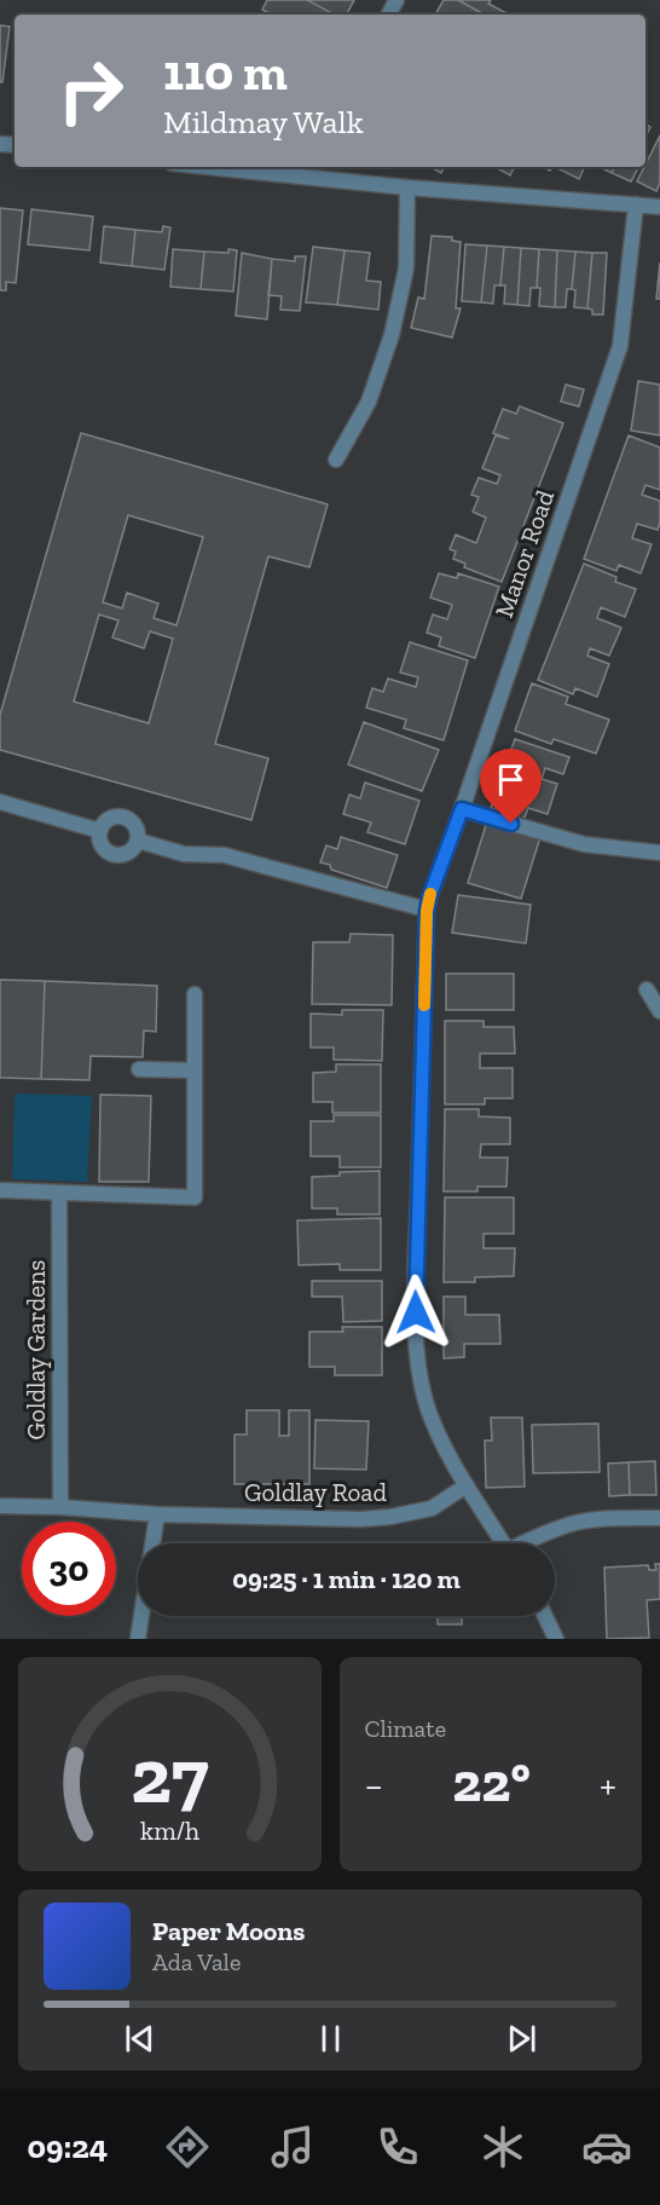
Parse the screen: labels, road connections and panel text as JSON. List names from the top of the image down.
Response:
{
  "streets": {
    "street": ["Manor Road", "Goldlay Gardens", "Goldlay Road"]
  },
  "crossings": [
    ["Manor Road", "Goldlay Road"],
    ["Goldlay Gardens", "Goldlay Road"]
  ],
  "page": {
    "turn": ["110 m", "Mildmay Walk"],
    "limit": "30",
    "trip": "09:25 · 1 min · 120 m",
    "tile": "Climate",
    "heat": ["−", "22°", "+"],
    "song": ["Paper Moons", "Ada Vale"],
    "tabs": "09:24",
    "gauge": ["27", "km/h"]
  }
}
